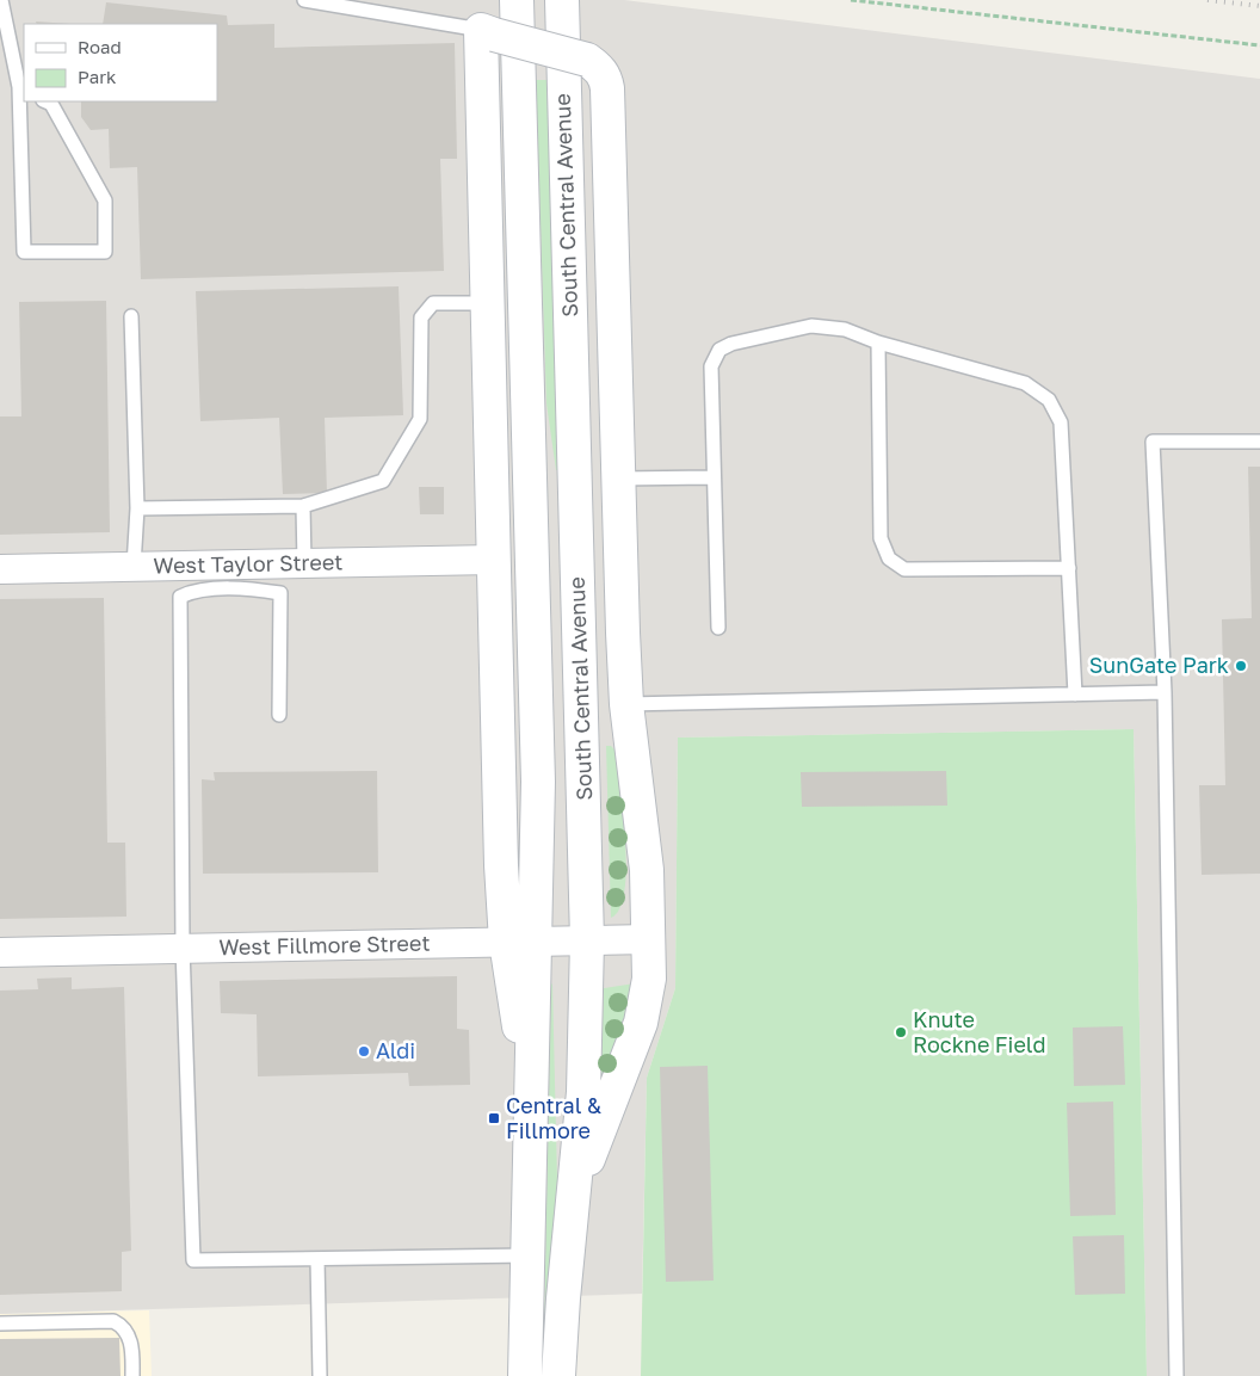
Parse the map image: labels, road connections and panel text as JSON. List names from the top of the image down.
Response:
{
  "streets": {
    "main road": ["South Central Avenue"],
    "street": ["West Taylor Street", "West Fillmore Street"]
  },
  "crossings": [
    ["South Central Avenue", "West Fillmore Street"]
  ],
  "places": {
    "other": ["SunGate Park", "Knute Rockne Field", "Aldi"],
    "transit": ["Central & Fillmore"]
  },
  "legend": ["Road", "Park"]
}
